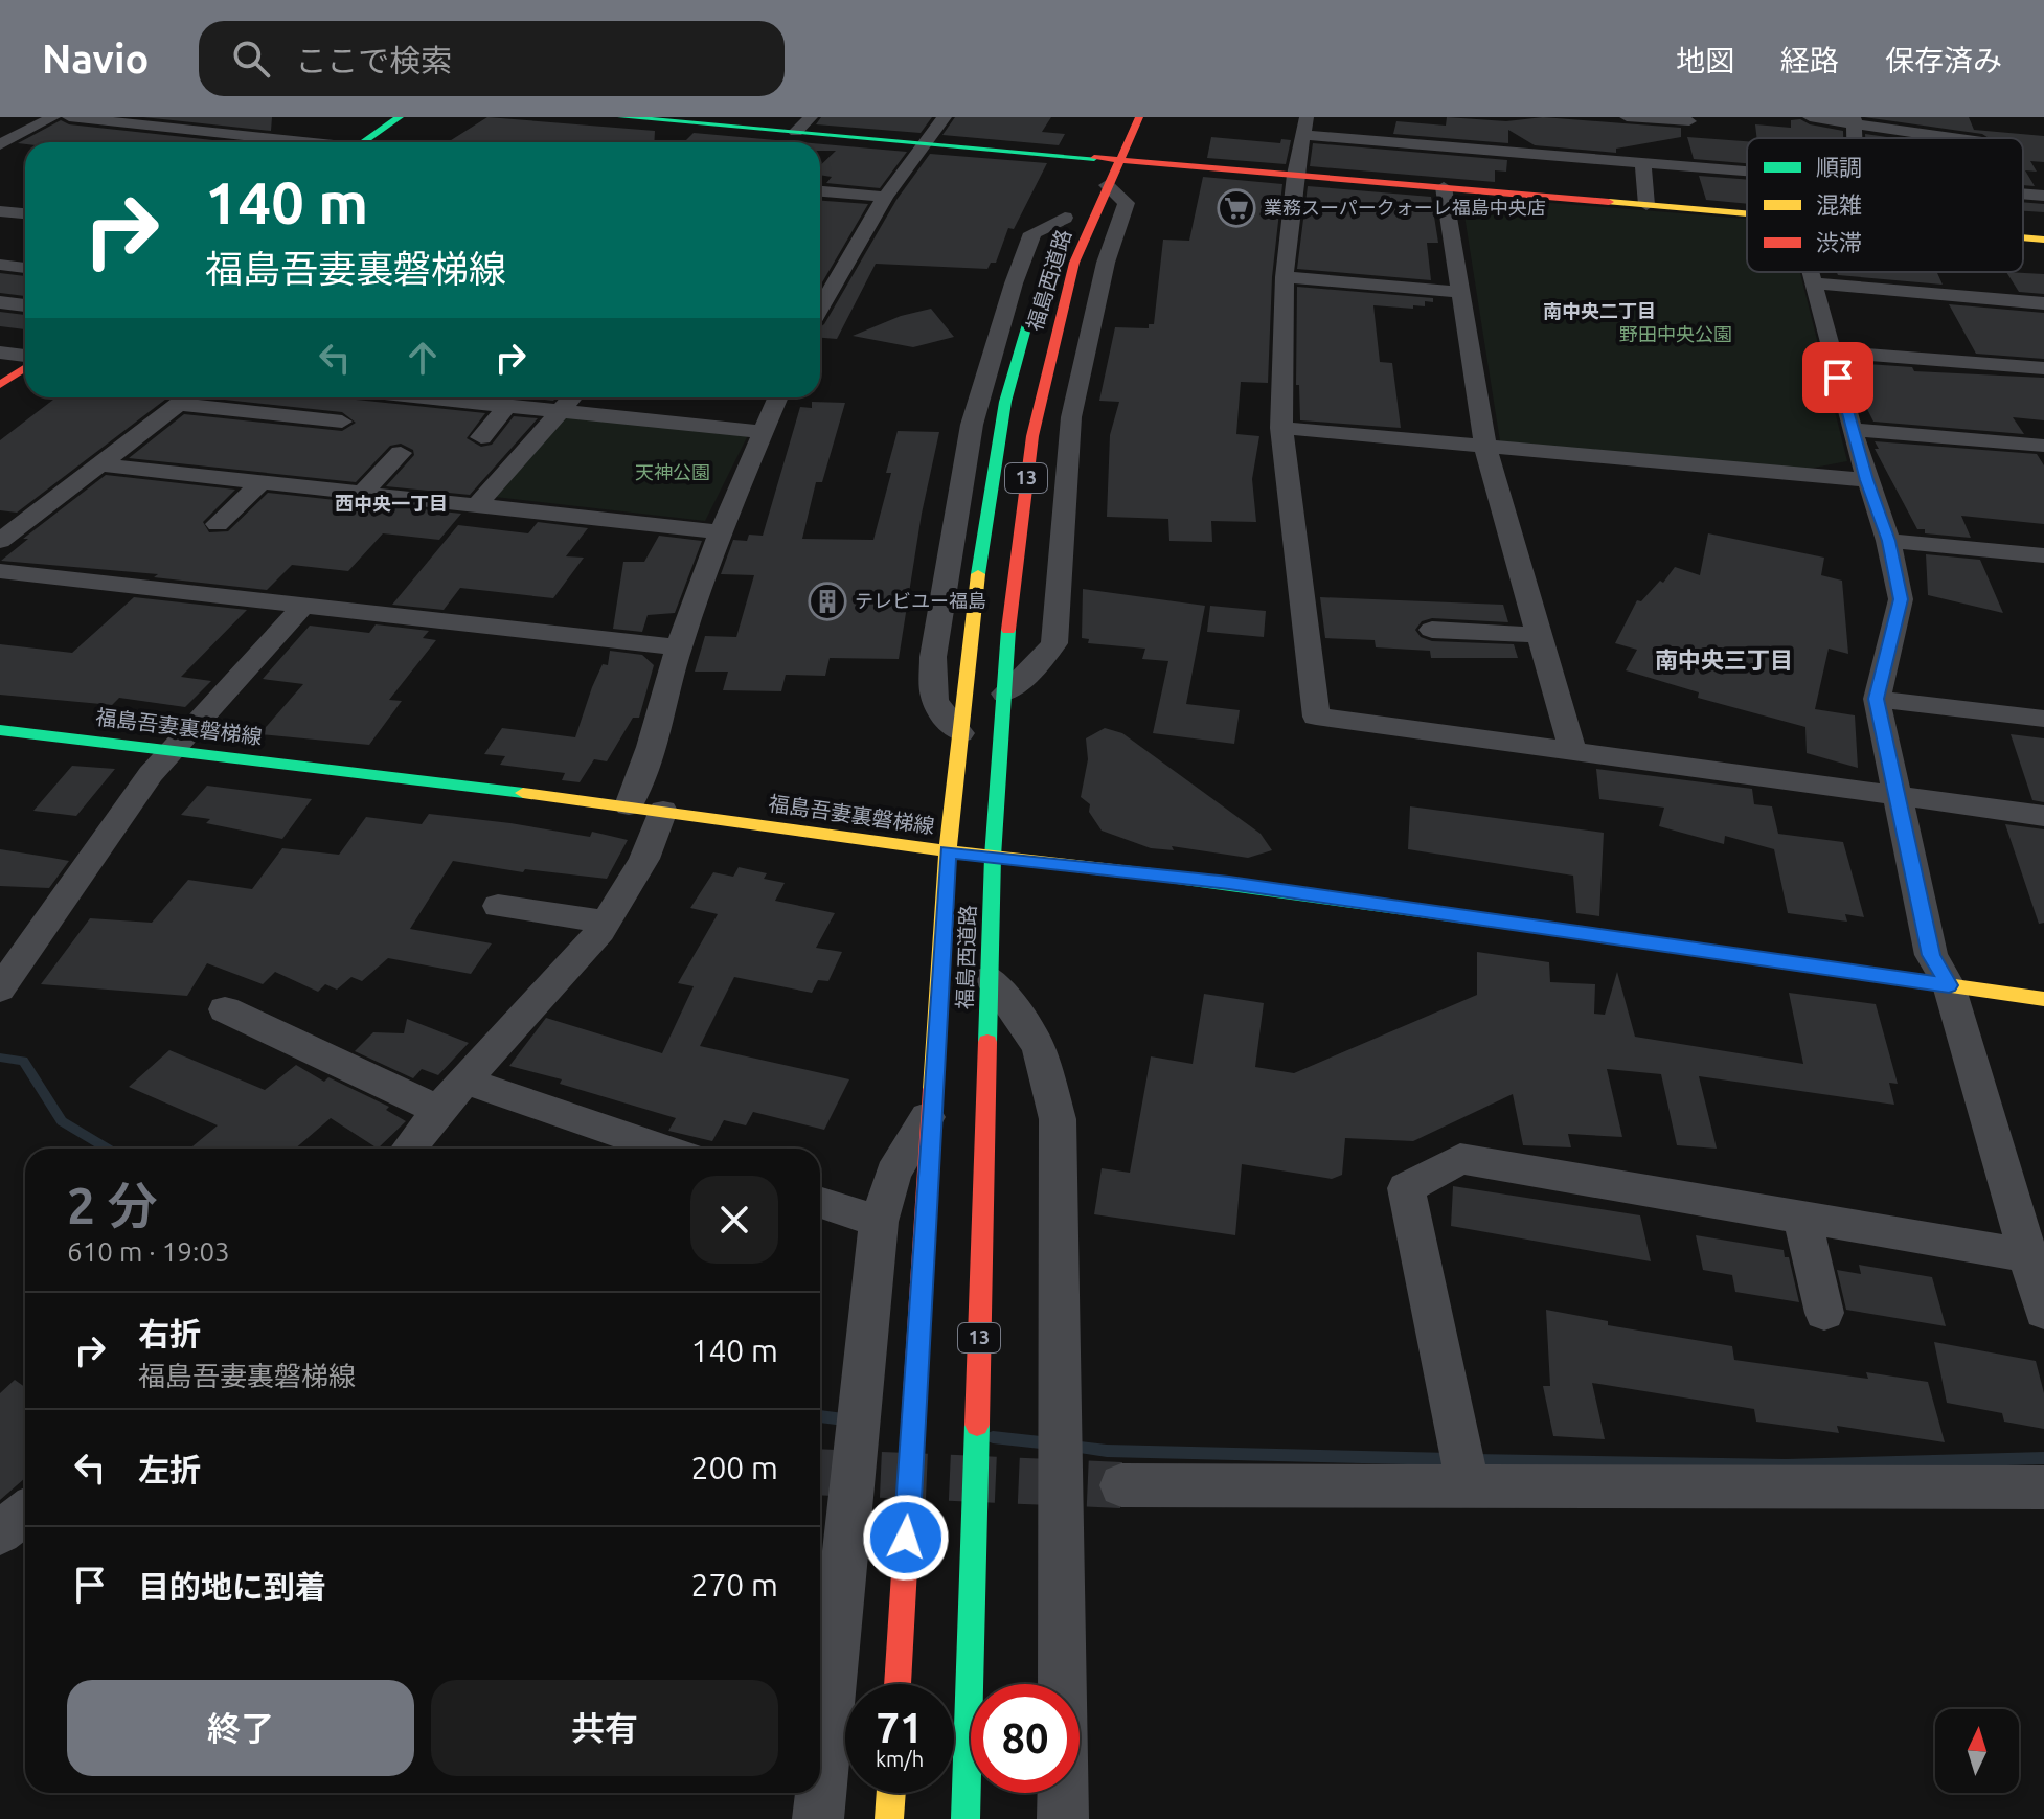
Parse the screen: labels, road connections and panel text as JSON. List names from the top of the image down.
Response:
{
  "streets": {
    "main road": ["福島西道路", "13", "福島吾妻裏磐梯線"]
  },
  "crossings": [
    ["福島西道路", "福島吾妻裏磐梯線"]
  ],
  "districts": ["南中央二丁目", "西中央一丁目", "南中央三丁目"],
  "parks": ["野田中央公園", "天神公園"],
  "places": {
    "supermarket": ["業務スーパークォーレ福島中央店"],
    "building": ["テレビユー福島"]
  },
  "legend": ["順調", "混雑", "渋滞"],
  "north": "top",
  "page": {
    "header": "Navio",
    "search": "ここで検索",
    "nav": ["地図", "経路", "保存済み"],
    "turn": ["140 m", "福島吾妻裏磐梯線"],
    "heading": ["2 分", "610 m · 19:03"],
    "list": [
      {
        "name": "右折",
        "note": "福島吾妻裏磐梯線",
        "value": "140 m"
      },
      {
        "name": "左折",
        "value": "200 m"
      },
      {
        "name": "目的地に到着",
        "value": "270 m"
      }
    ],
    "buttons": ["終了", "共有"],
    "speed": "71 km/h",
    "limit": "80"
  }
}
